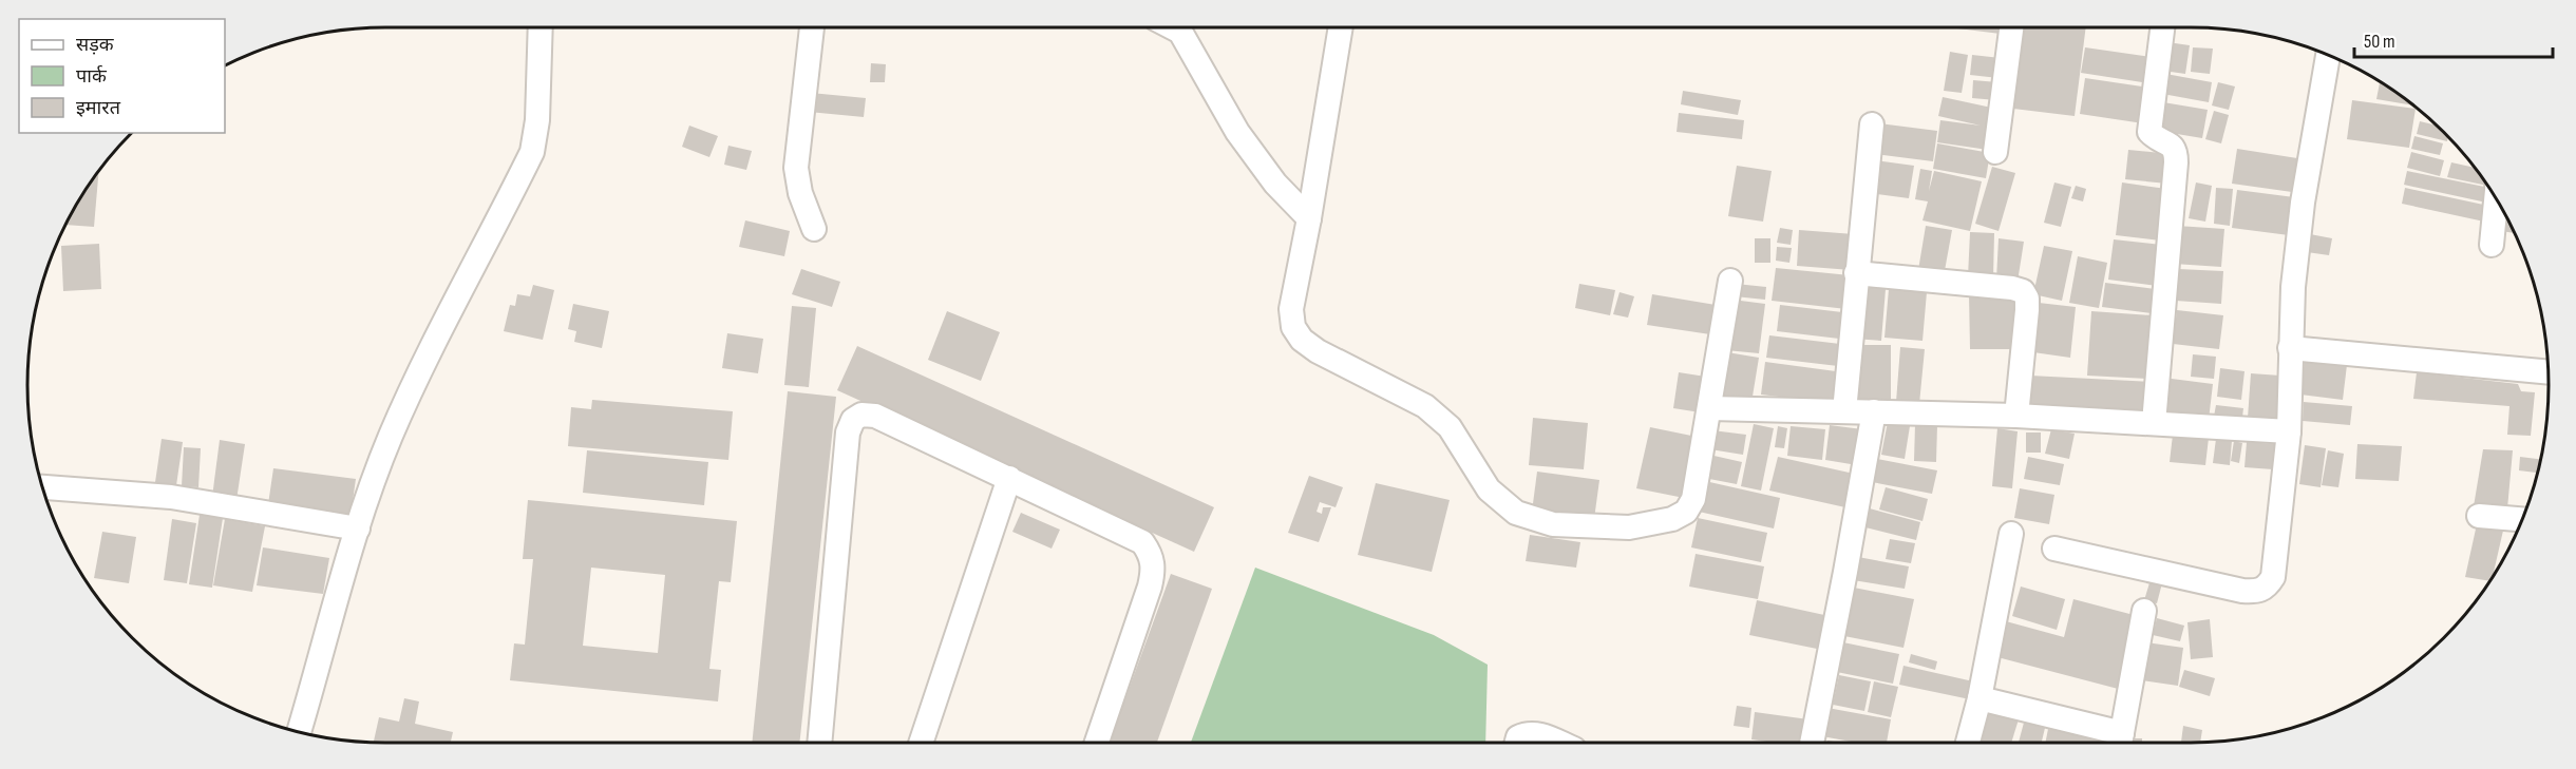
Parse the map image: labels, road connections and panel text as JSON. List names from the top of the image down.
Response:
{
  "legend": ["सड़क", "पार्क", "इमारत"],
  "scale_bar": "50 m"
}
